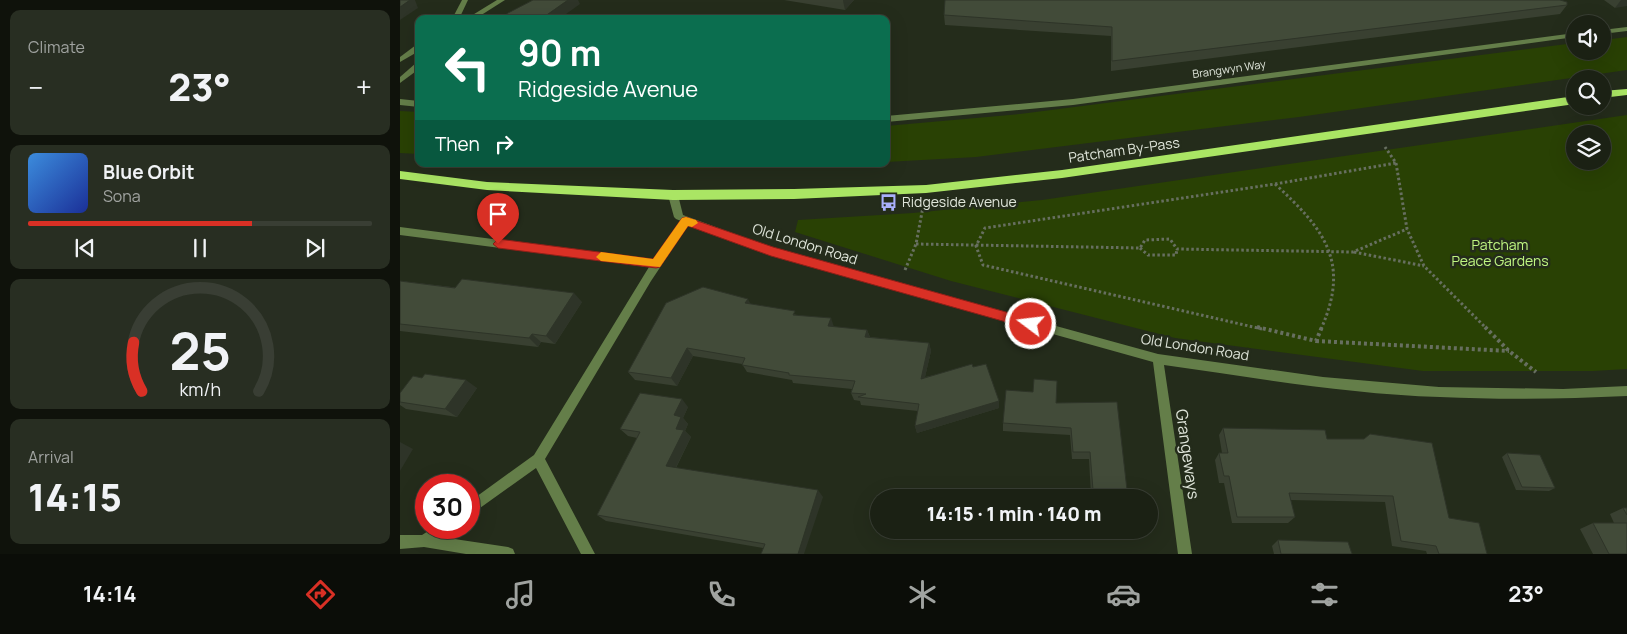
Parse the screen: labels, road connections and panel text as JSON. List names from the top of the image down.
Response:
{
  "streets": {
    "highway": ["Patcham By-Pass"],
    "street": ["Brangwyn Way", "Old London Road", "Grangeways"]
  },
  "crossings": [
    ["Old London Road", "Grangeways"]
  ],
  "parks": ["Patcham Peace Gardens"],
  "places": {
    "bus stop": ["Ridgeside Avenue"]
  },
  "page": {
    "tile": [
      "Climate",
      ["Arrival", "14:15"]
    ],
    "turn": ["90 m", "Ridgeside Avenue"],
    "heat": ["−", "23°", "+"],
    "then": "Then",
    "song": ["Blue Orbit", "Sona"],
    "limit": "30",
    "trip": "14:15 · 1 min · 140 m",
    "tabs": ["14:14", "23°"],
    "gauge": ["25", "km/h"]
  }
}
